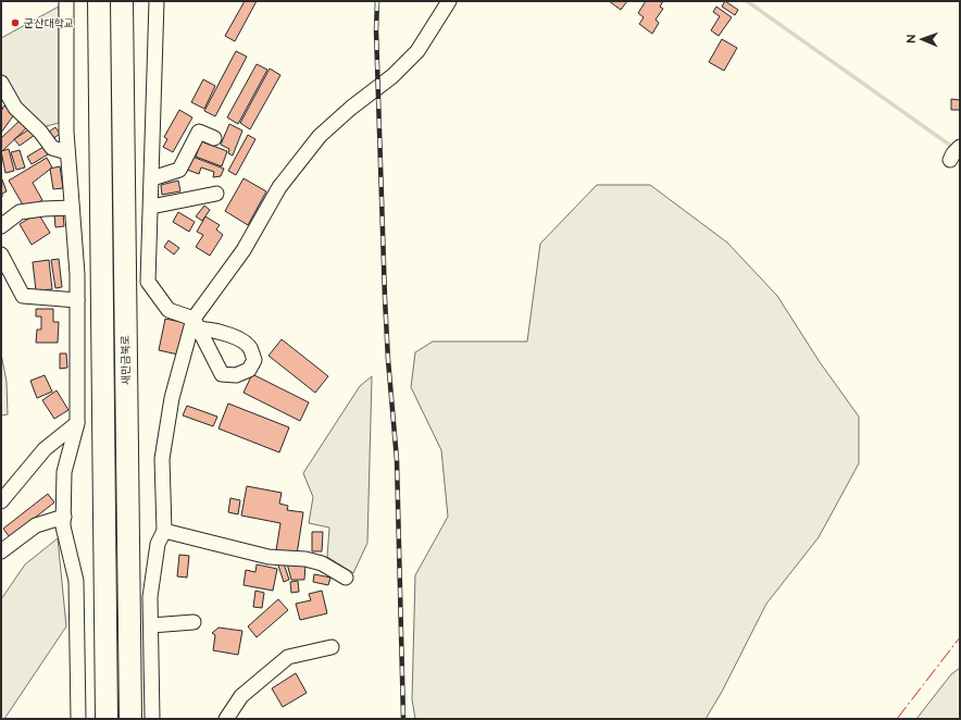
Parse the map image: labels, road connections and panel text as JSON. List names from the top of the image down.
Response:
{
  "streets": {
    "highway": ["새만금북로"]
  },
  "places": ["군산대학교"],
  "north": "left"
}
